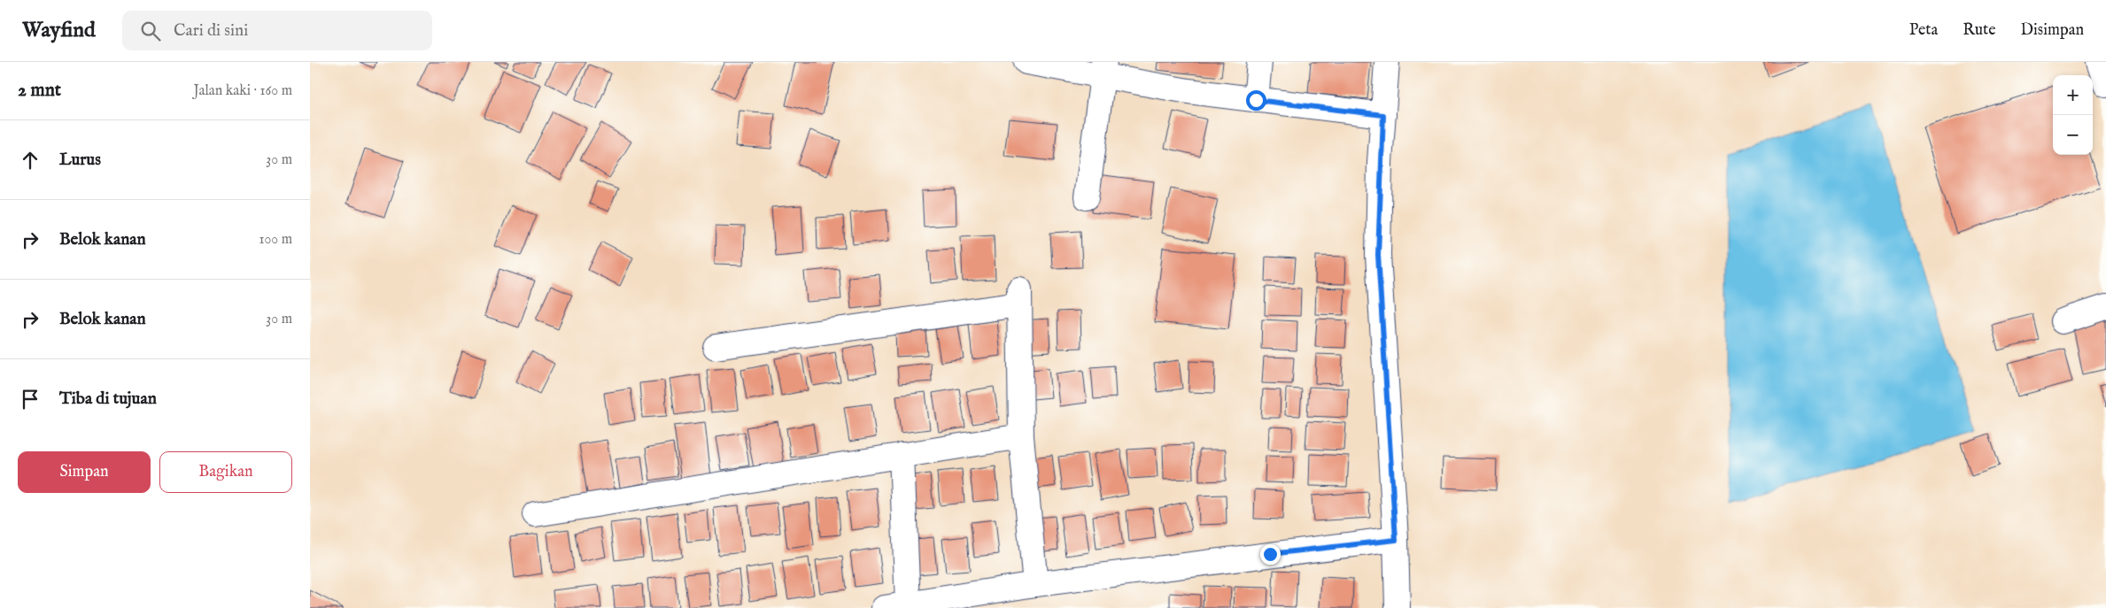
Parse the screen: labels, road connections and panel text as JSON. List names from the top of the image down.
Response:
{
  "page": {
    "header": "Wayfind",
    "search": "Cari di sini",
    "nav": ["Peta", "Rute", "Disimpan"],
    "heading": ["2 mnt", "Jalan kaki · 160 m"],
    "map_buttons": ["+", "−"],
    "list": [
      ["Lurus", "30 m"],
      ["Belok kanan", "100 m"],
      ["Belok kanan", "30 m"],
      "Tiba di tujuan"
    ],
    "buttons": ["Simpan", "Bagikan"]
  }
}
